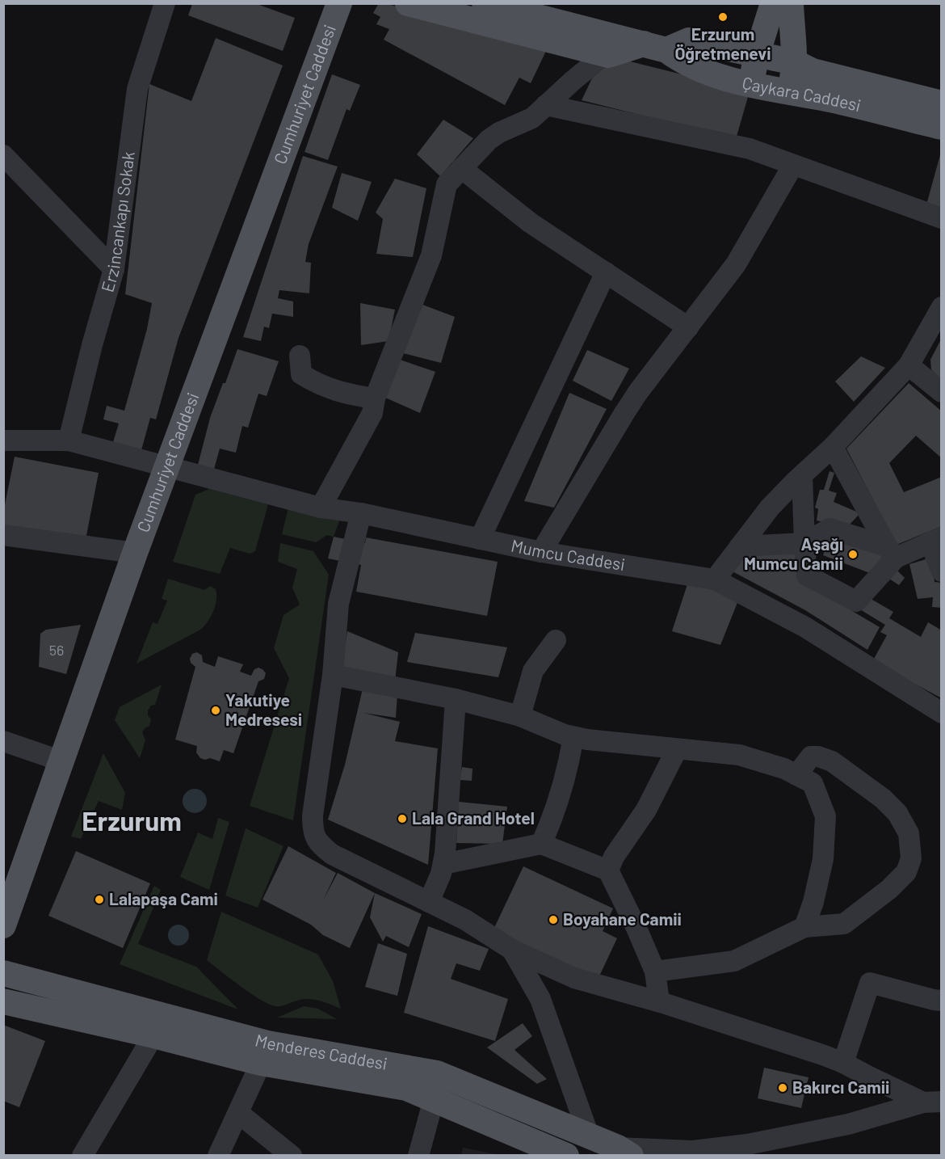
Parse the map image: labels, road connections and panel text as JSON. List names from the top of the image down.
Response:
{
  "streets": {
    "main road": ["Çaykara Caddesi", "Cumhuriyet Caddesi", "Menderes Caddesi"],
    "street": ["Erzincankapı Sokak", "Mumcu Caddesi"]
  },
  "crossings": [
    ["Cumhuriyet Caddesi", "Mumcu Caddesi"],
    ["Erzincankapı Sokak", "Mumcu Caddesi"]
  ],
  "districts": ["Erzurum"],
  "places": [
    "Erzurum Öğretmenevi",
    "Aşağı Mumcu Camii",
    "Yakutiye Medresesi",
    "Lala Grand Hotel",
    "Lalapaşa Cami",
    "Boyahane Camii",
    "Bakırcı Camii"
  ],
  "house_numbers": ["56"]
}
